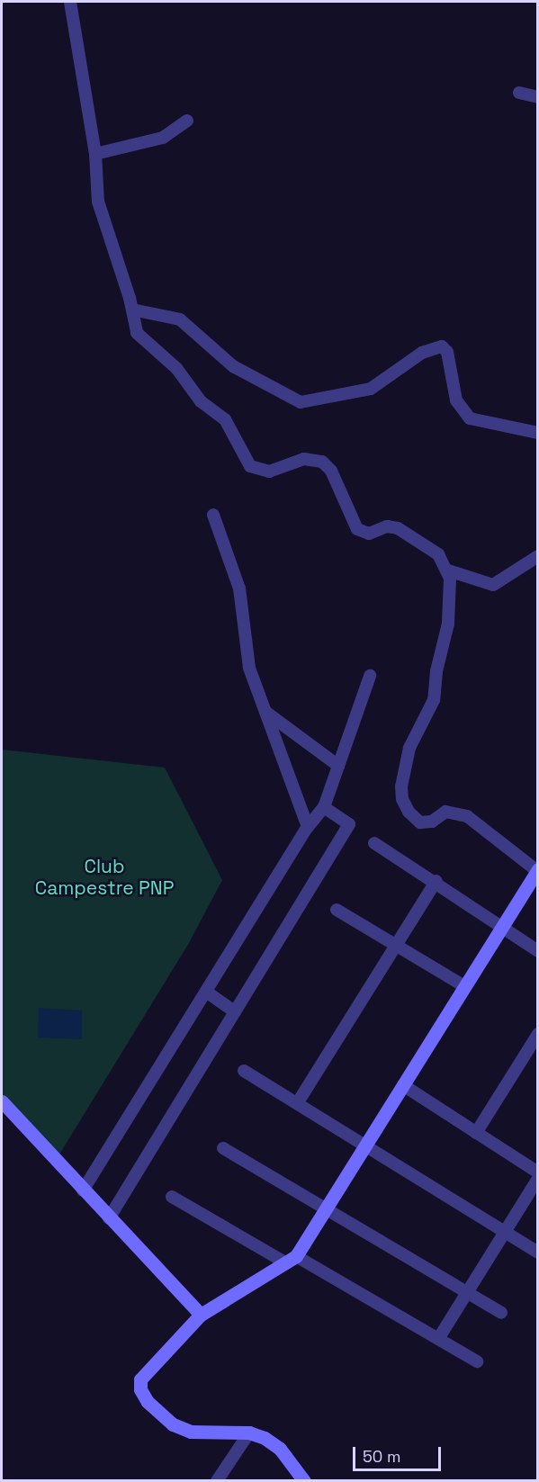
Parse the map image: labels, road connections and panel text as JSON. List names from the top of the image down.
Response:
{
  "parks": ["Club Campestre PNP"],
  "scale_bar": "50 m"
}
